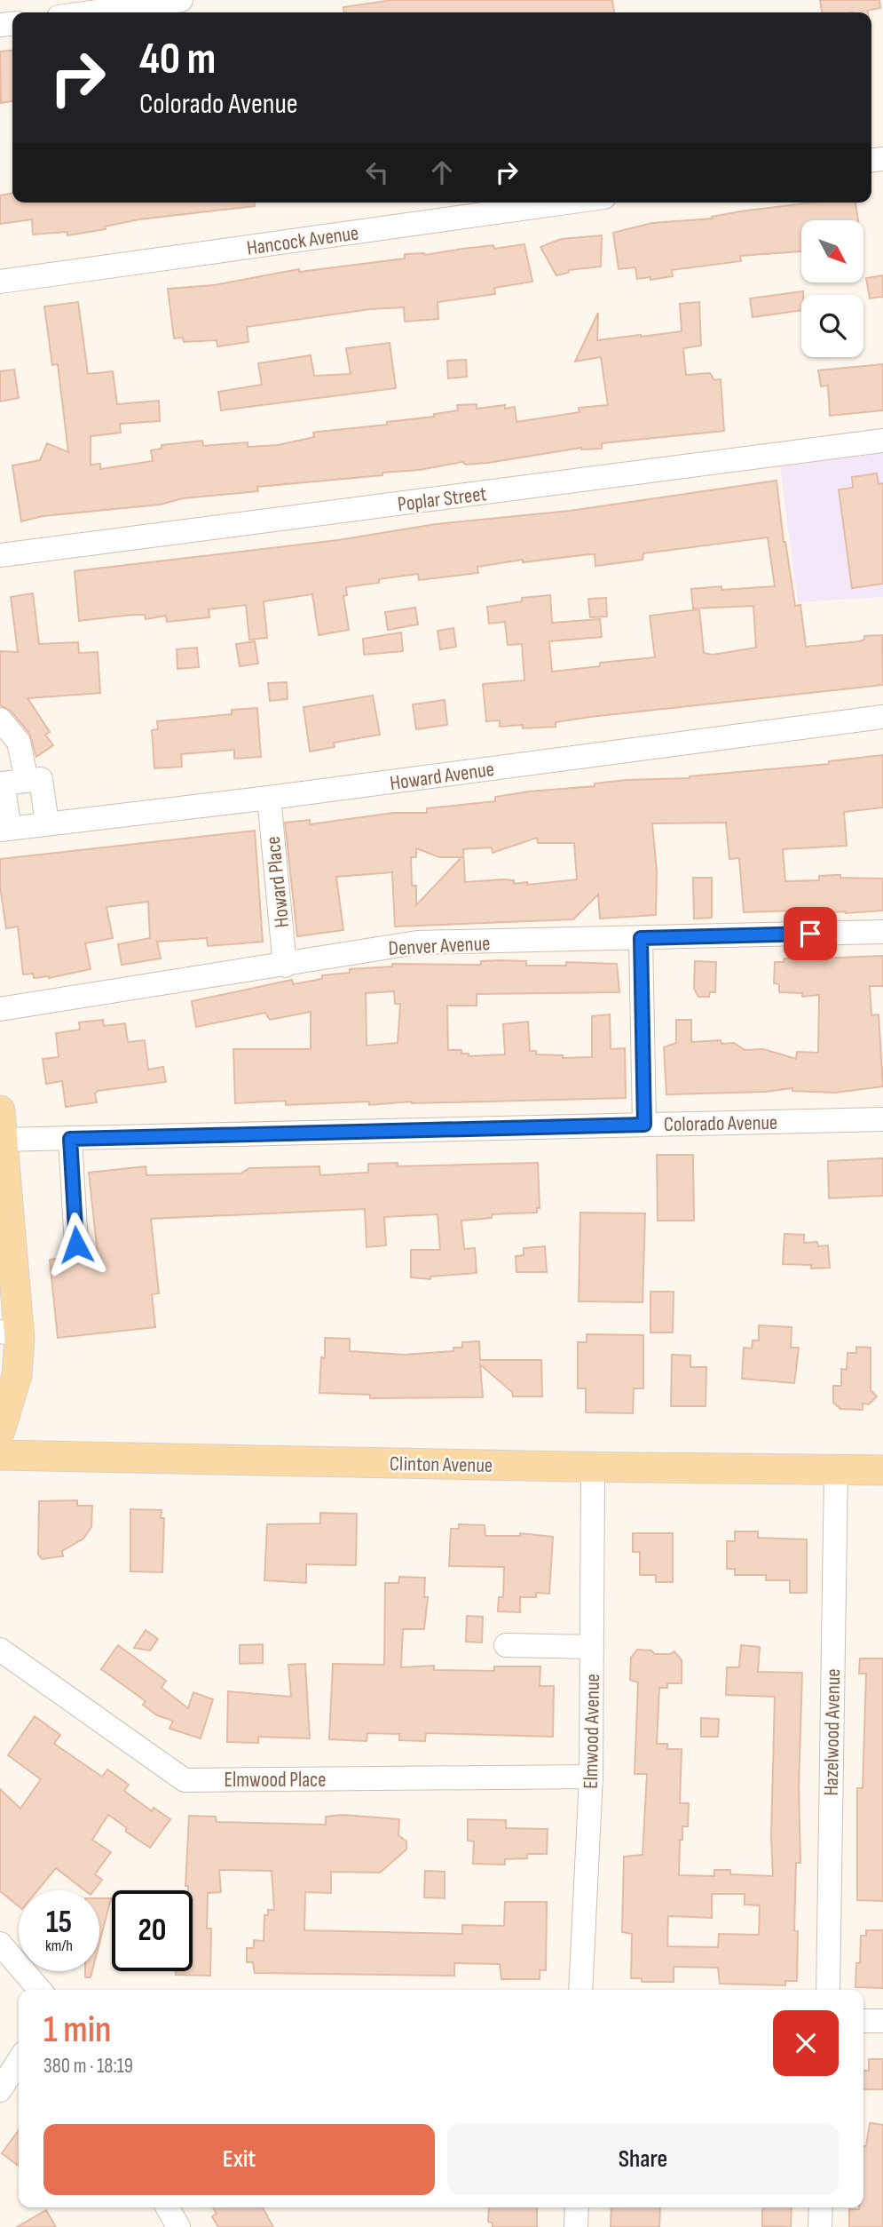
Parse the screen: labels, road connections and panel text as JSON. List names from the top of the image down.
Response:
{
  "streets": {
    "main road": ["Clinton Avenue"],
    "street": [
      "Hancock Avenue",
      "Poplar Street",
      "Howard Avenue",
      "Howard Place",
      "Denver Avenue",
      "Colorado Avenue",
      "Elmwood Avenue",
      "Hazelwood Avenue",
      "Elmwood Place"
    ]
  },
  "crossings": [
    ["Howard Avenue", "Howard Place"],
    ["Howard Place", "Denver Avenue"],
    ["Clinton Avenue", "Elmwood Avenue"],
    ["Clinton Avenue", "Hazelwood Avenue"],
    ["Elmwood Avenue", "Elmwood Place"]
  ],
  "north": "bottom right",
  "page": {
    "turn": ["40 m", "Colorado Avenue"],
    "speed": "15 km/h",
    "limit": "20",
    "heading": ["1 min", "380 m · 18:19"],
    "buttons": ["Exit", "Share"]
  }
}
